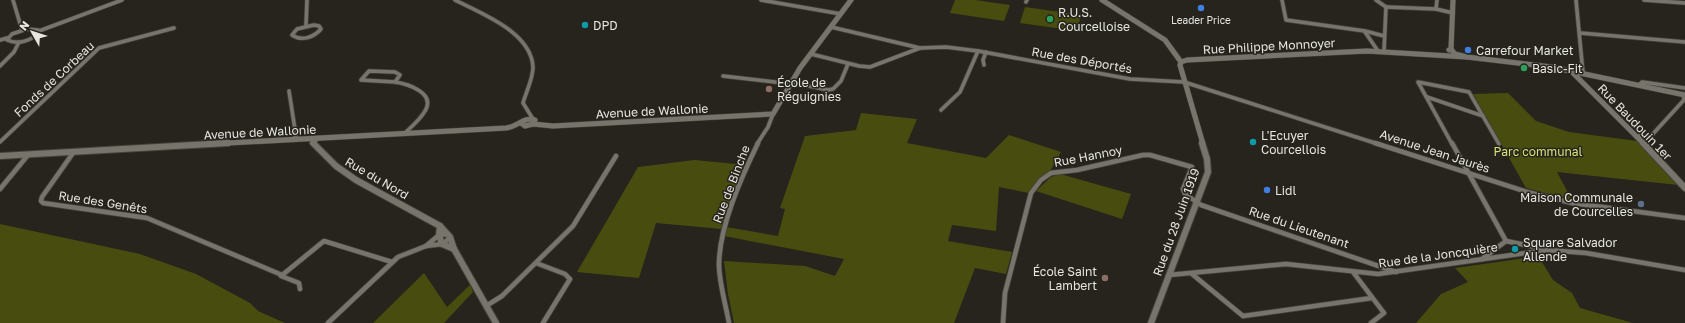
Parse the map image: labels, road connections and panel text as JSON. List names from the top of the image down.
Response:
{
  "streets": {
    "street": [
      "Rue Philippe Monnoyer",
      "Rue des Déportés",
      "Fonds de Corbeau",
      "Avenue de Wallonie",
      "Rue Baudouin 1er",
      "Avenue Jean Jaurès",
      "Rue Hannoy",
      "Rue du Nord",
      "Rue de Binche",
      "Rue des Genêts",
      "Rue du 28 Juin 1919",
      "Rue du Lieutenant",
      "Rue de la Joncquière"
    ]
  },
  "crossings": [
    ["Rue Philippe Monnoyer", "Rue Baudouin 1er"],
    ["Rue des Déportés", "Avenue Jean Jaurès"],
    ["Rue des Déportés", "Rue de Binche"],
    ["Rue des Déportés", "Rue du 28 Juin 1919"],
    ["Avenue de Wallonie", "Rue du Nord"],
    ["Avenue de Wallonie", "Rue de Binche"],
    ["Avenue de Wallonie", "Rue des Genêts"],
    ["Avenue Jean Jaurès", "Rue du 28 Juin 1919"],
    ["Rue Hannoy", "Rue du 28 Juin 1919"],
    ["Rue Hannoy", "Rue du Lieutenant"],
    ["Rue du 28 Juin 1919", "Rue du Lieutenant"],
    ["Rue du 28 Juin 1919", "Rue de la Joncquière"],
    ["Rue du Lieutenant", "Rue de la Joncquière"]
  ],
  "parks": ["Parc communal"],
  "places": [
    "Leader Price",
    "R.U.S. Courcelloise",
    "DPD",
    "Carrefour Market",
    "Basic-Fit",
    "École de Réguignies",
    "L'Ecuyer Courcellois",
    "Lidl",
    "Maison Communale de Courcelles",
    "Square Salvador Allende",
    "École Saint Lambert"
  ],
  "north": "top left"
}
